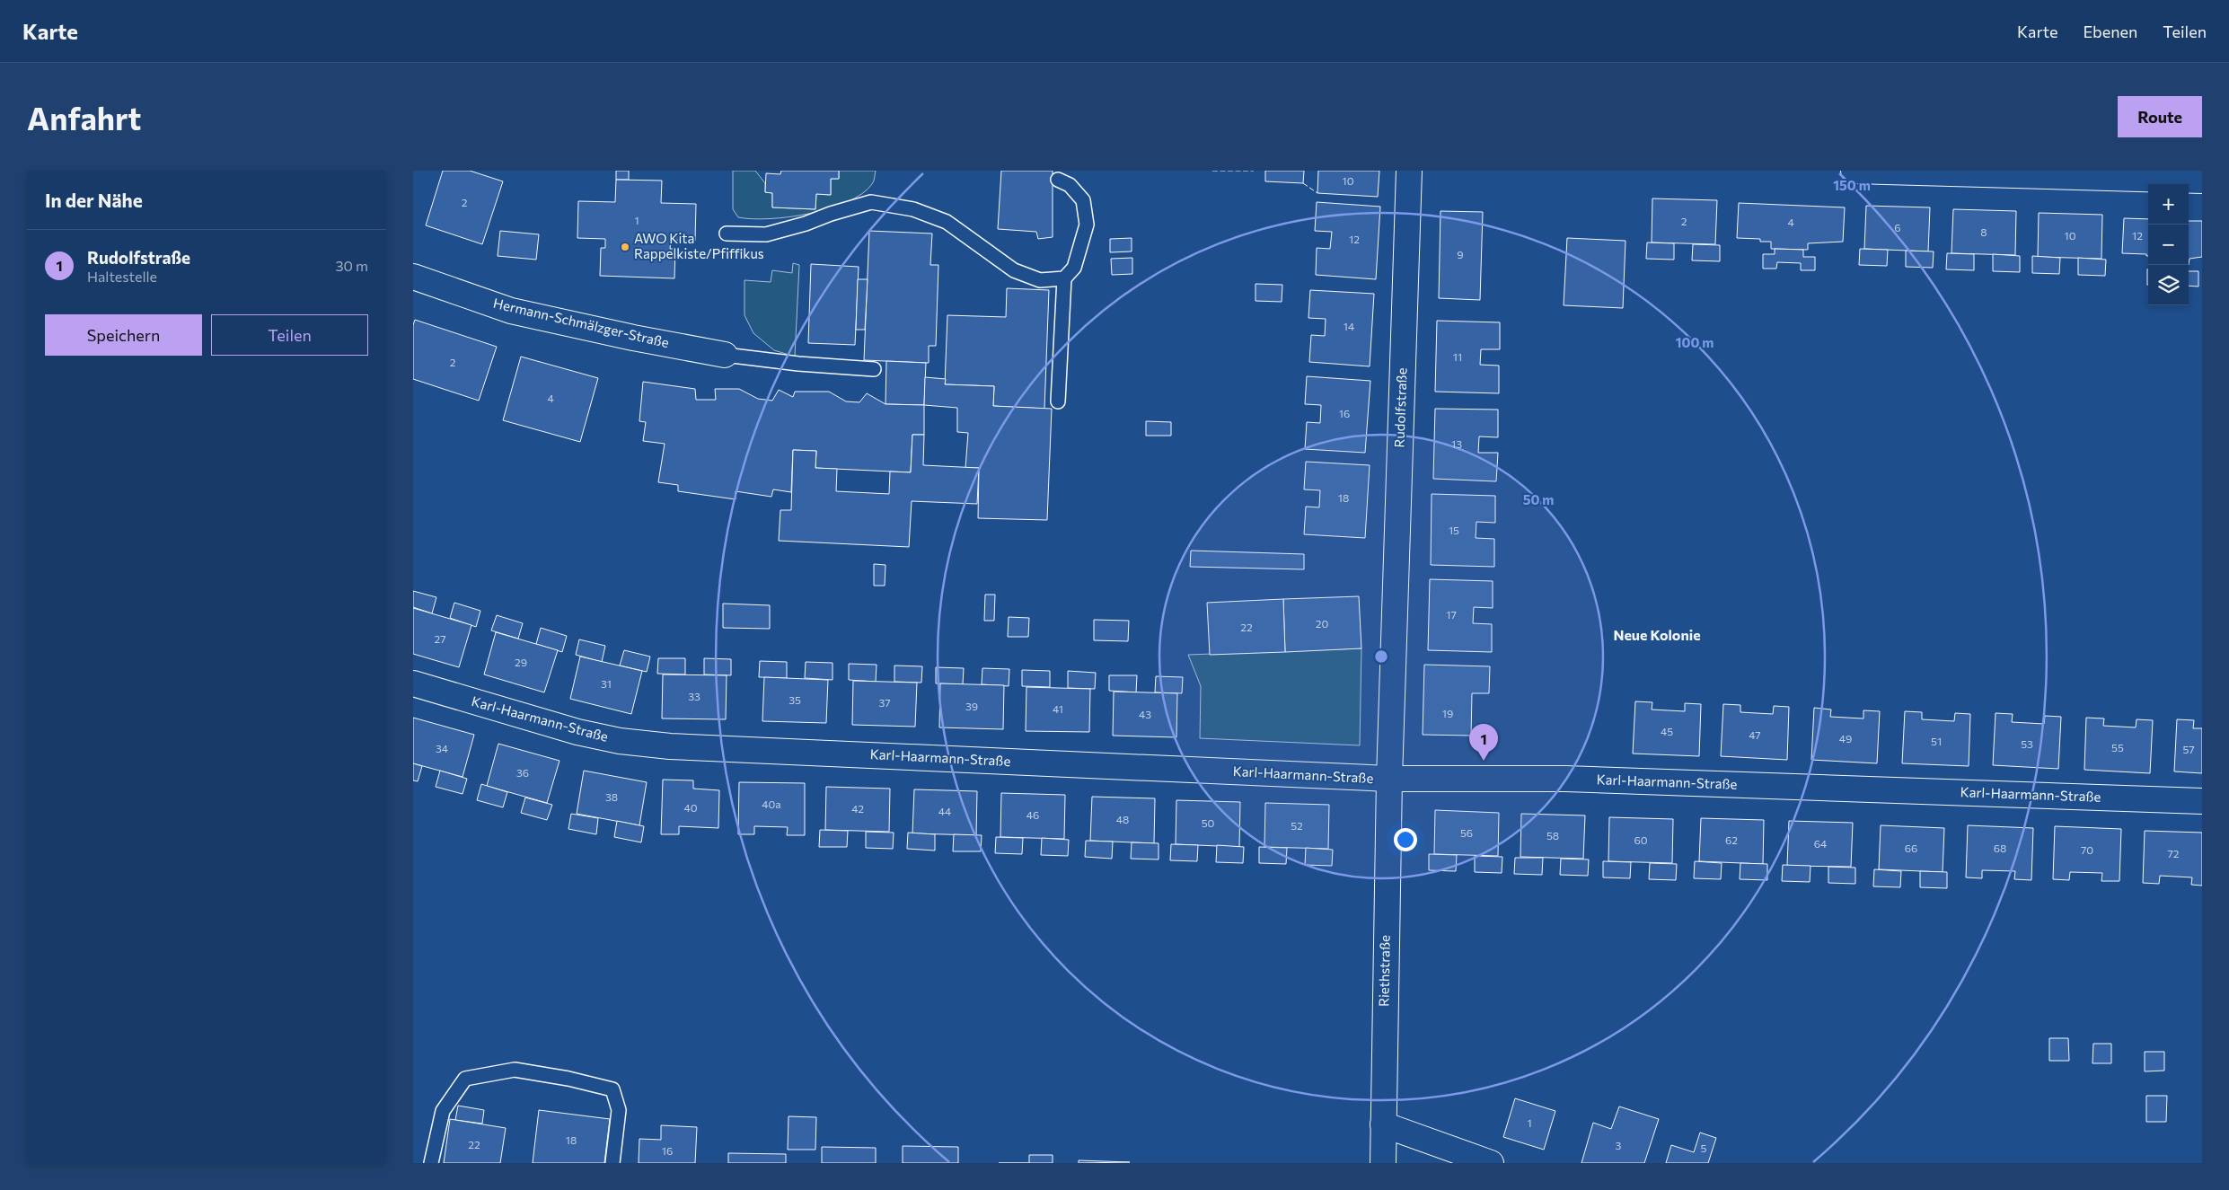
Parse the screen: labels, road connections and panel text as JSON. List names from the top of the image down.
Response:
{
  "streets": {
    "street": [
      "Hermann-Schmälzger-Straße",
      "Rudolfstraße",
      "Karl-Haarmann-Straße",
      "Riethstraße"
    ]
  },
  "crossings": [
    ["Rudolfstraße", "Karl-Haarmann-Straße"],
    ["Rudolfstraße", "Riethstraße"],
    ["Karl-Haarmann-Straße", "Riethstraße"]
  ],
  "districts": ["Neue Kolonie"],
  "places": ["AWO Kita Rappelkiste/Pfiffikus"],
  "house_numbers": [
    "10",
    "2",
    "1",
    "2",
    "4",
    "6",
    "8",
    "10",
    "12",
    "12",
    "9",
    "14",
    "11",
    "2",
    "4",
    "16",
    "13",
    "18",
    "15",
    "17",
    "20",
    "22",
    "27",
    "29",
    "31",
    "33",
    "35",
    "37",
    "39",
    "41",
    "19",
    "43",
    "45",
    "47",
    "49",
    "51",
    "53",
    "55",
    "34",
    "57",
    "36",
    "38",
    "40a",
    "40",
    "42",
    "44",
    "46",
    "48",
    "50",
    "52",
    "56",
    "58",
    "60",
    "62",
    "64",
    "66",
    "68",
    "70",
    "72",
    "1",
    "18",
    "22",
    "3",
    "5",
    "16"
  ],
  "page": {
    "header": "Karte",
    "nav": ["Karte", "Ebenen", "Teilen"],
    "buttons": [
      "Route",
      ["Speichern", "Teilen"]
    ],
    "title": "Anfahrt",
    "heading": "In der Nähe",
    "map_buttons": ["+", "−"],
    "list": [
      {
        "mark": "1",
        "name": "Rudolfstraße",
        "note": "Haltestelle",
        "value": "30 m"
      }
    ],
    "pins": "1"
  },
  "rings": ["150 m", "100 m", "50 m"]
}
